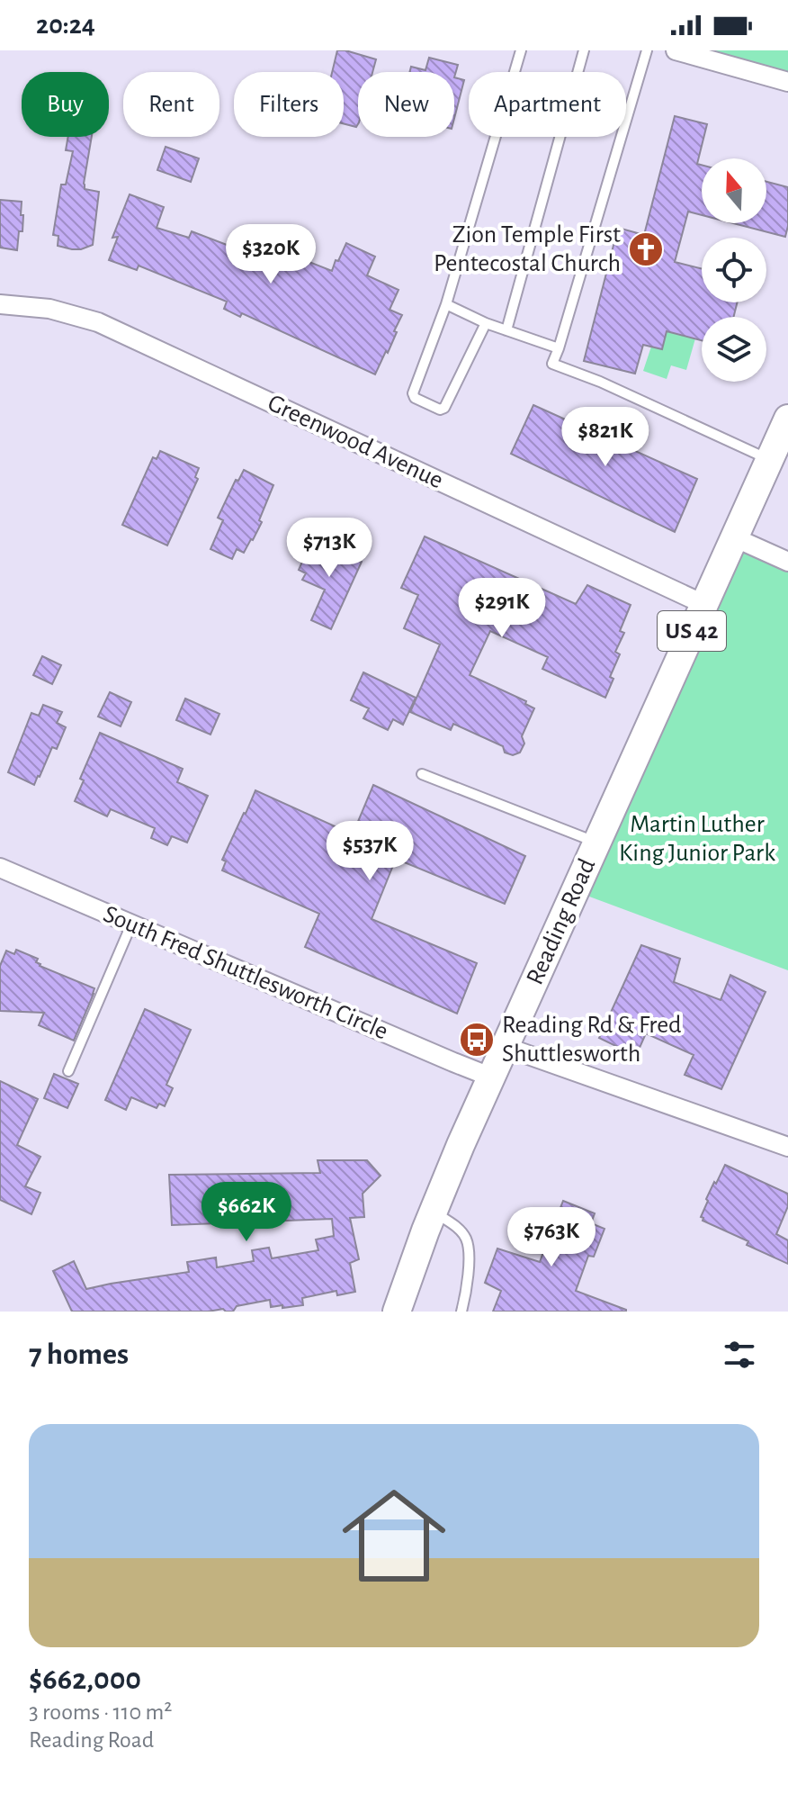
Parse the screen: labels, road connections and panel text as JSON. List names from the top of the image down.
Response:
{
  "streets": {
    "main road": ["US 42", "Reading Road"],
    "street": ["Greenwood Avenue", "South Fred Shuttlesworth Circle"]
  },
  "crossings": [
    ["Greenwood Avenue", "Reading Road"],
    ["Reading Road", "South Fred Shuttlesworth Circle"]
  ],
  "parks": ["Martin Luther King Junior Park"],
  "places": {
    "church": ["Zion Temple First Pentecostal Church"],
    "bus stop": ["Reading Rd & Fred Shuttlesworth"]
  },
  "north": "top",
  "page": {
    "status": "20:24",
    "chip": [
      "Buy",
      "Rent",
      "Filters",
      "New",
      "Apartment"
    ],
    "price": [
      "$320K",
      "$821K",
      "$713K",
      "$291K",
      "$537K",
      "$662K",
      "$763K"
    ],
    "heading": "7 homes",
    "list": [
      {
        "name": "$662,000",
        "note": "3 rooms · 110 m² · Reading Road"
      }
    ]
  }
}
